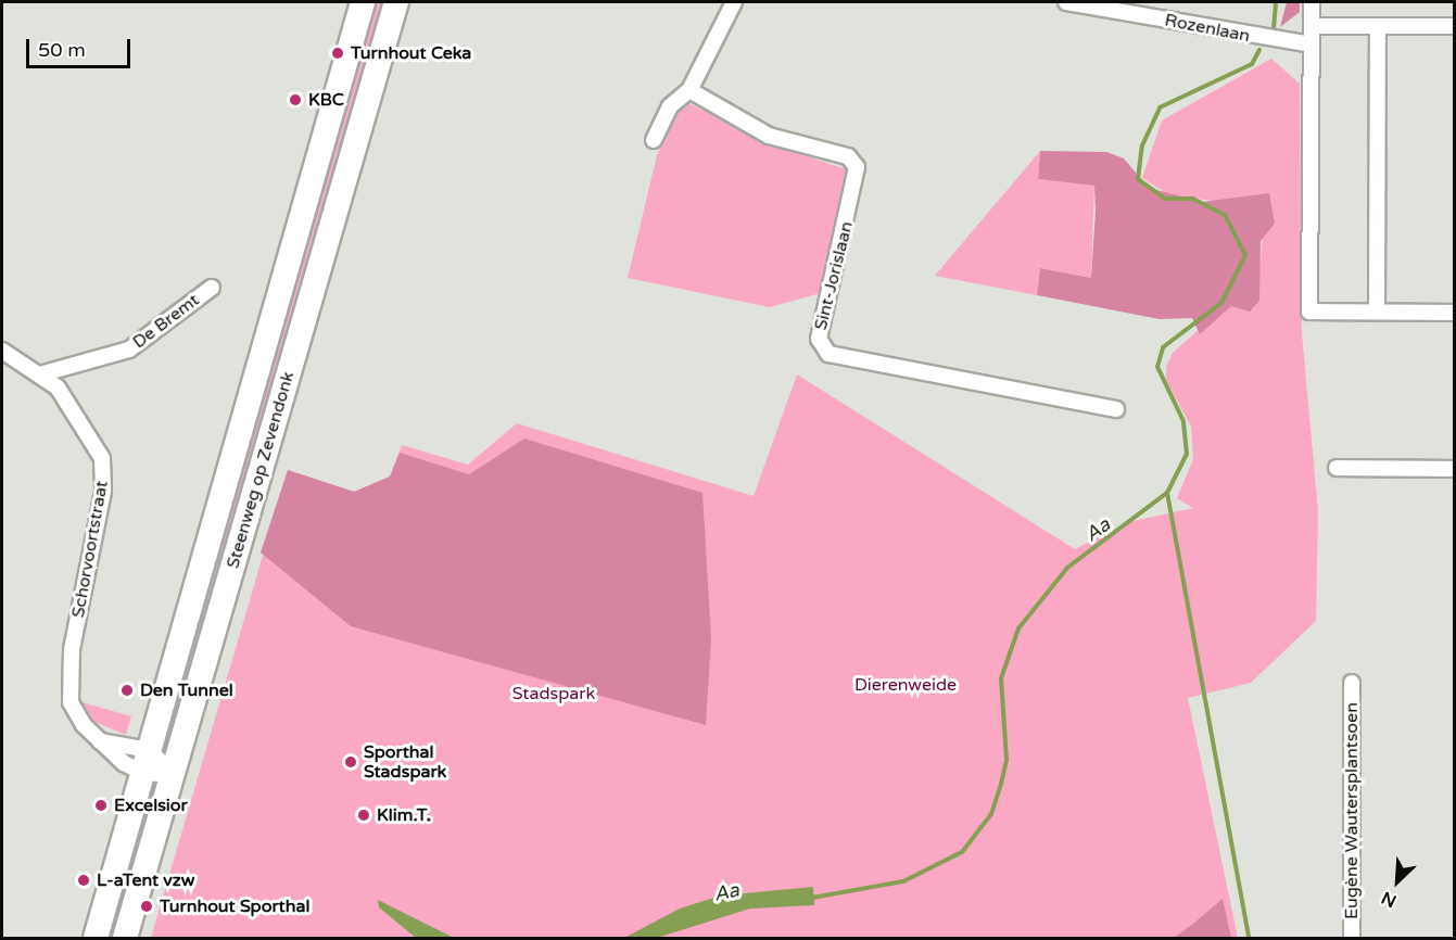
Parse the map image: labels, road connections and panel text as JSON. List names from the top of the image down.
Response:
{
  "streets": {
    "main road": ["Steenweg op Zevendonk"],
    "street": [
      "Rozenlaan",
      "Sint-Jorislaan",
      "De Bremt",
      "Schorvoortstraat",
      "Eugène Wautersplantsoen"
    ]
  },
  "crossings": [
    ["De Bremt", "Schorvoortstraat"],
    ["Steenweg op Zevendonk", "Schorvoortstraat"]
  ],
  "water": ["Aa"],
  "parks": ["Dierenweide", "Stadspark"],
  "places": [
    "Turnhout Ceka",
    "KBC",
    "Den Tunnel",
    "Sporthal Stadspark",
    "Excelsior",
    "Klim.T.",
    "L-aTent vzw",
    "Turnhout Sporthal"
  ],
  "scale_bar": "50 m",
  "north": "bottom left"
}
